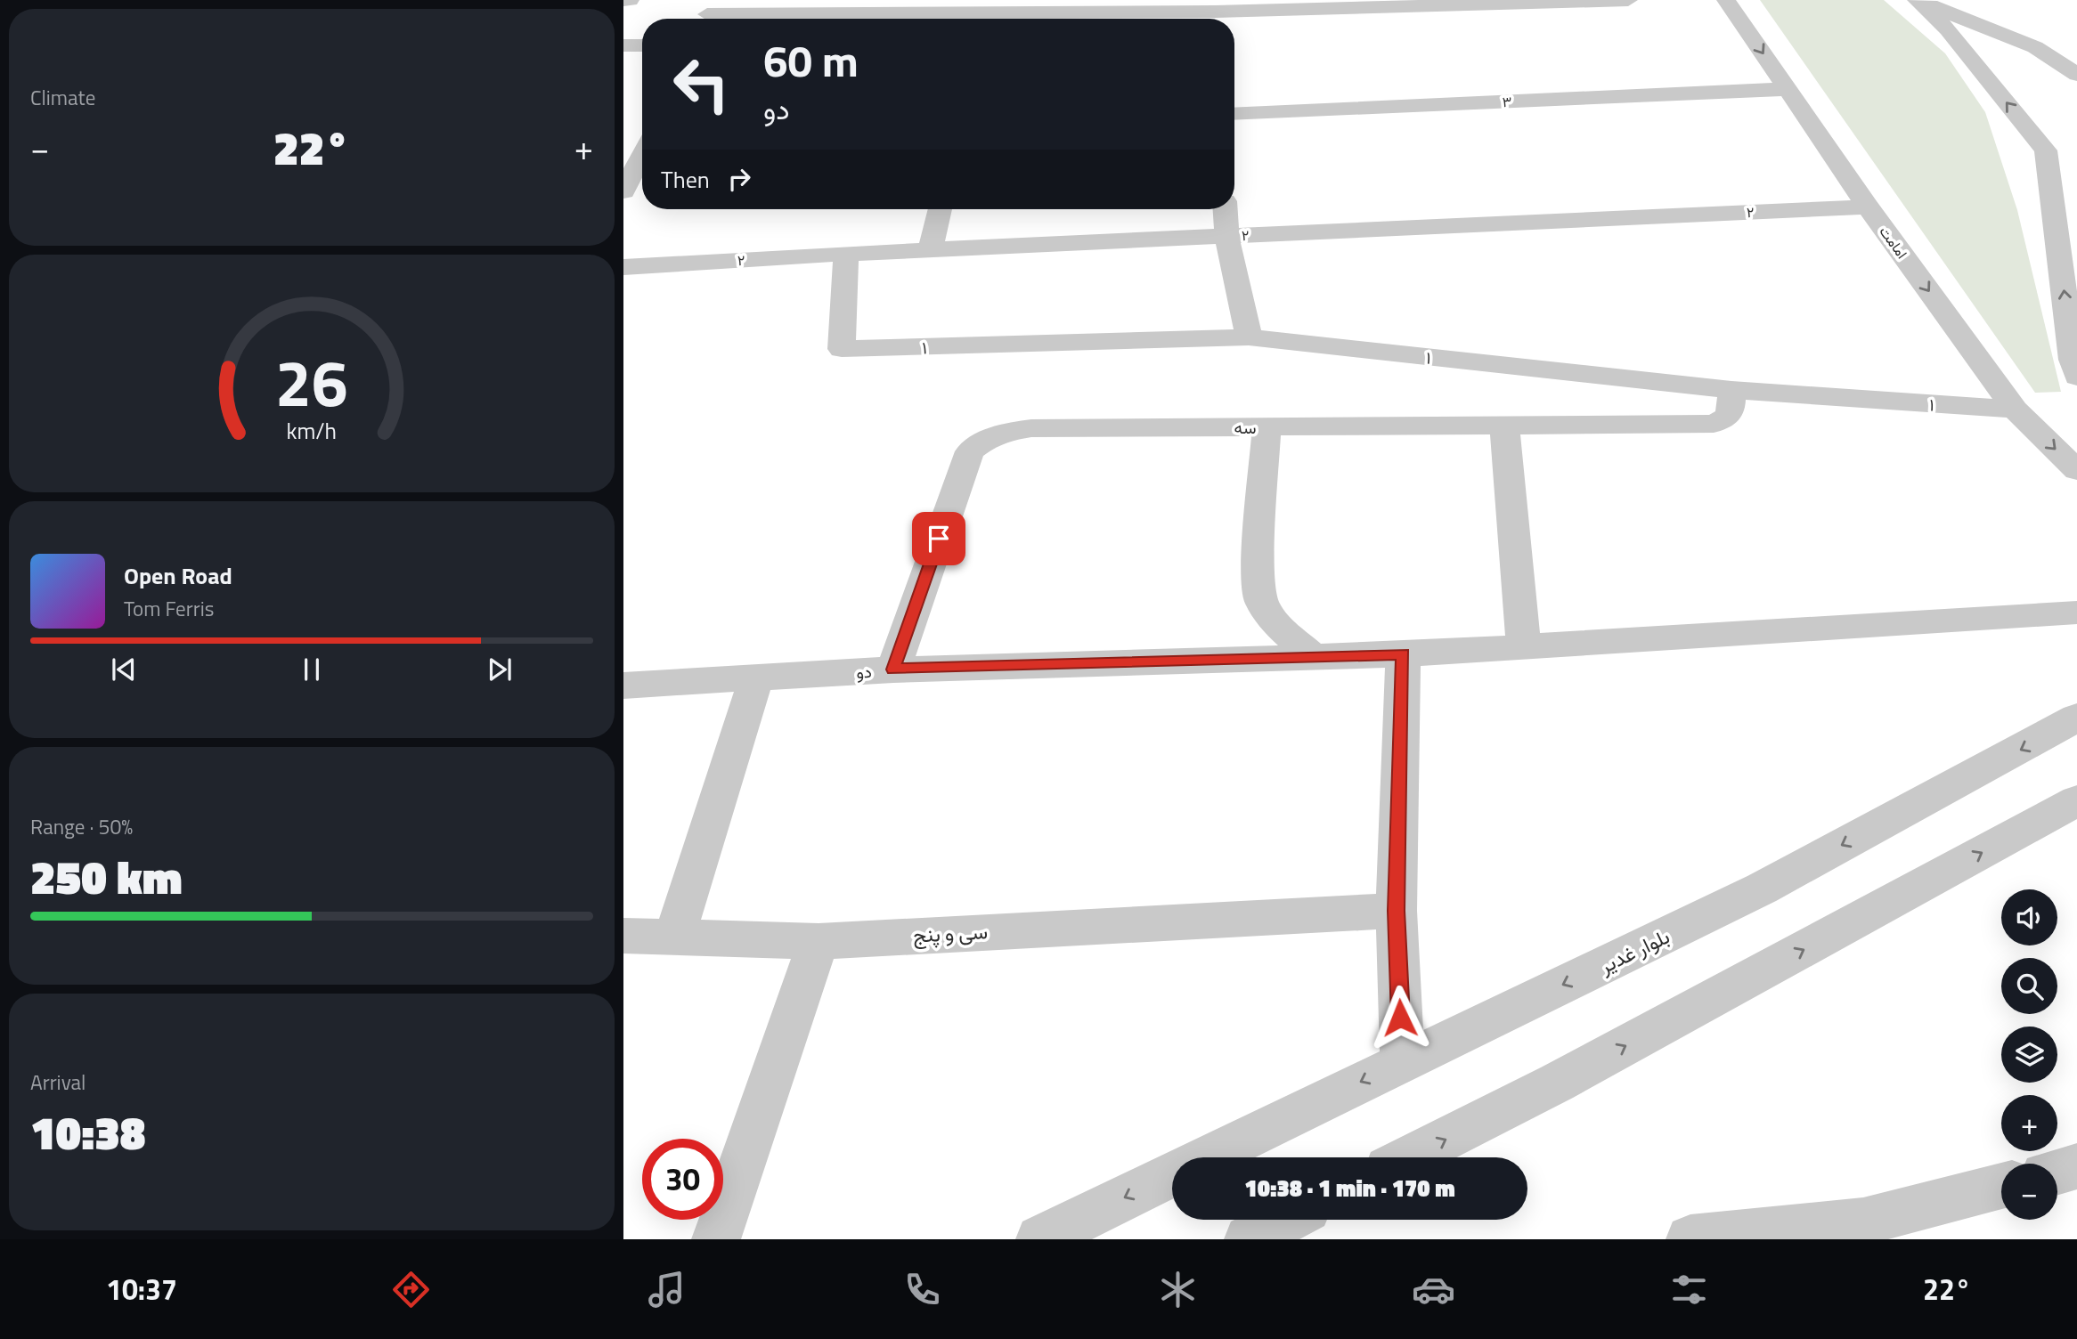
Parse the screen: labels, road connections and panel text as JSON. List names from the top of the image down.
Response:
{
  "streets": {
    "street": [
      "۳",
      "۲",
      "امامت",
      "۱",
      "سه",
      "دو",
      "سی و پنج",
      "بلوار غدیر"
    ]
  },
  "crossings": [
    ["۳", "امامت"],
    ["۲", "امامت"],
    ["۲", "۱"],
    ["امامت", "۱"],
    ["۱", "سه"],
    ["سه", "دو"]
  ],
  "page": {
    "tile": [
      "Climate",
      ["Range · 50%", "250 km"],
      ["Arrival", "10:38"]
    ],
    "turn": ["60 m", "دو"],
    "heat": ["−", "22°", "+"],
    "then": "Then",
    "song": ["Open Road", "Tom Ferris"],
    "map_buttons": ["+", "−"],
    "limit": "30",
    "trip": "10:38 · 1 min · 170 m",
    "tabs": ["10:37", "22°"],
    "gauge": ["26", "km/h"]
  }
}
